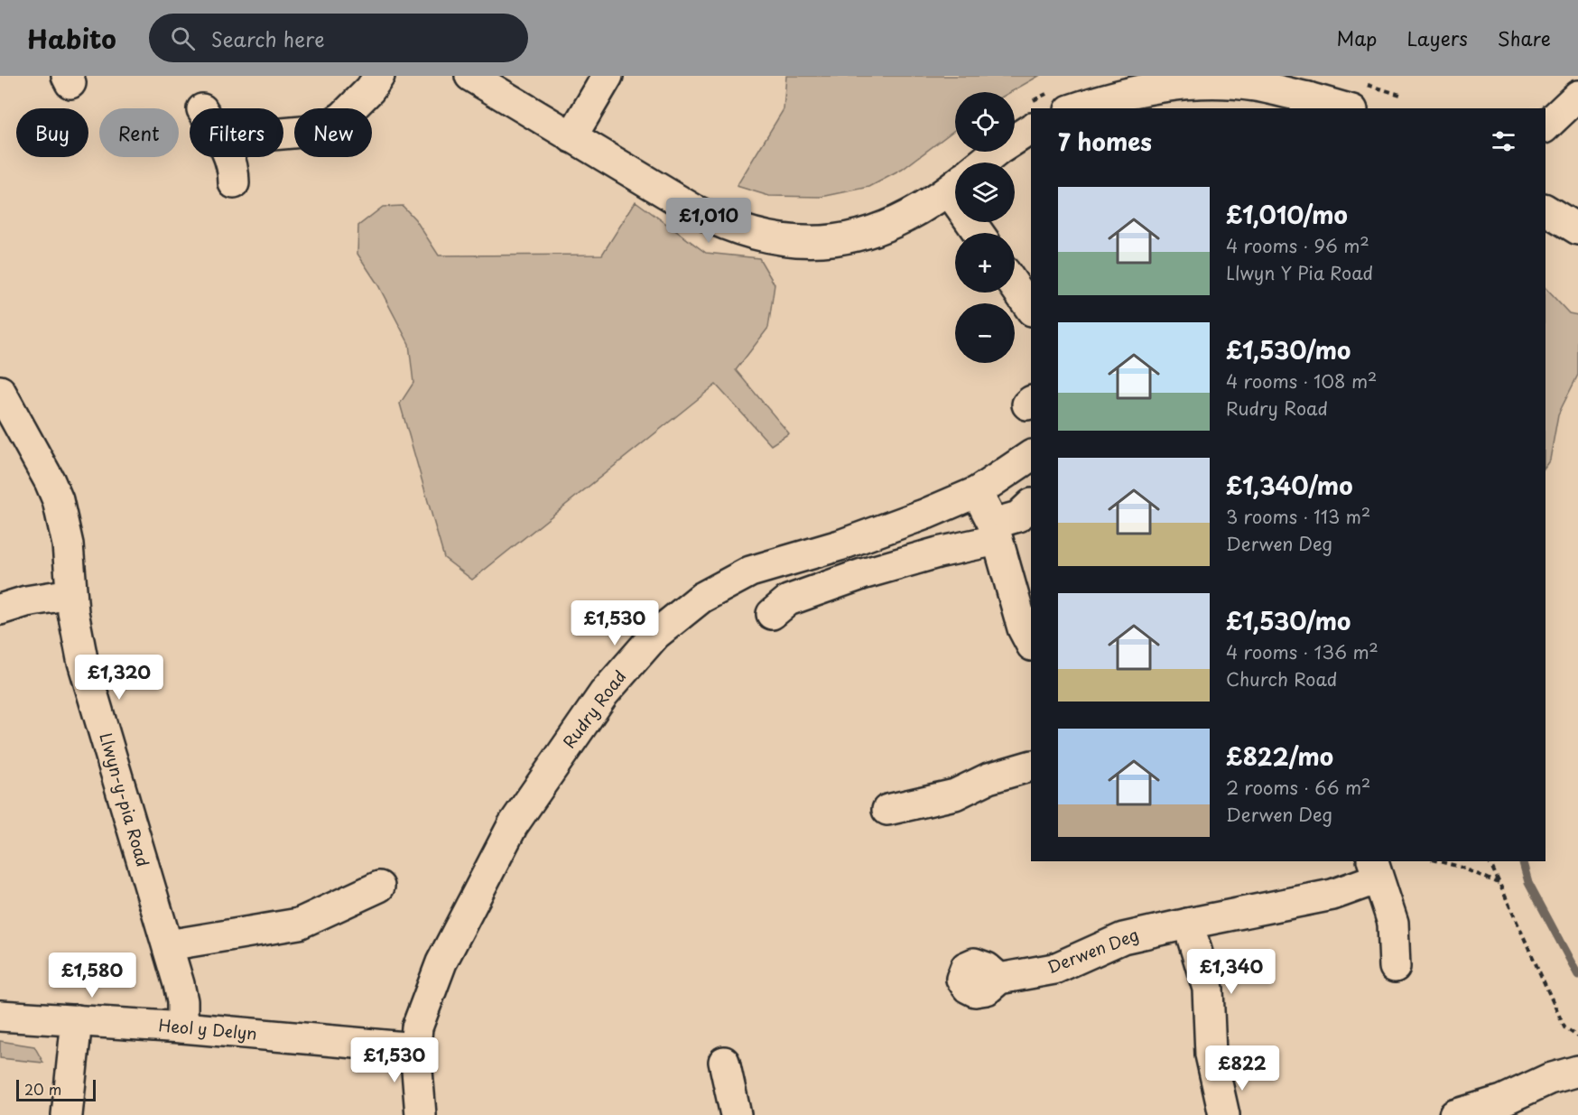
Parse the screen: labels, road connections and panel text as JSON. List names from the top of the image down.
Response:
{
  "streets": {
    "street": [
      "Rudry Road",
      "Llwyn-y-pia Road",
      "Derwen Deg",
      "Heol y Delyn"
    ]
  },
  "crossings": [
    ["Rudry Road", "Heol y Delyn"],
    ["Llwyn-y-pia Road", "Heol y Delyn"]
  ],
  "scale_bar": "20 m",
  "page": {
    "header": "Habito",
    "search": "Search here",
    "nav": ["Map", "Layers", "Share"],
    "map_buttons": ["+", "−"],
    "chip": [
      "Buy",
      "Rent",
      "Filters",
      "New"
    ],
    "heading": "7 homes",
    "list": [
      {
        "name": "£1,010/mo",
        "note": "4 rooms · 96 m² · Llwyn Y Pia Road"
      },
      {
        "name": "£1,530/mo",
        "note": "4 rooms · 108 m² · Rudry Road"
      },
      {
        "name": "£1,340/mo",
        "note": "3 rooms · 113 m² · Derwen Deg"
      },
      {
        "name": "£1,530/mo",
        "note": "4 rooms · 136 m² · Church Road"
      },
      {
        "name": "£822/mo",
        "note": "2 rooms · 66 m² · Derwen Deg"
      }
    ],
    "price": [
      "£1,010",
      "£1,530",
      "£1,320",
      "£1,340",
      "£1,580",
      "£1,530",
      "£822"
    ],
    "scale": "20 m"
  }
}
